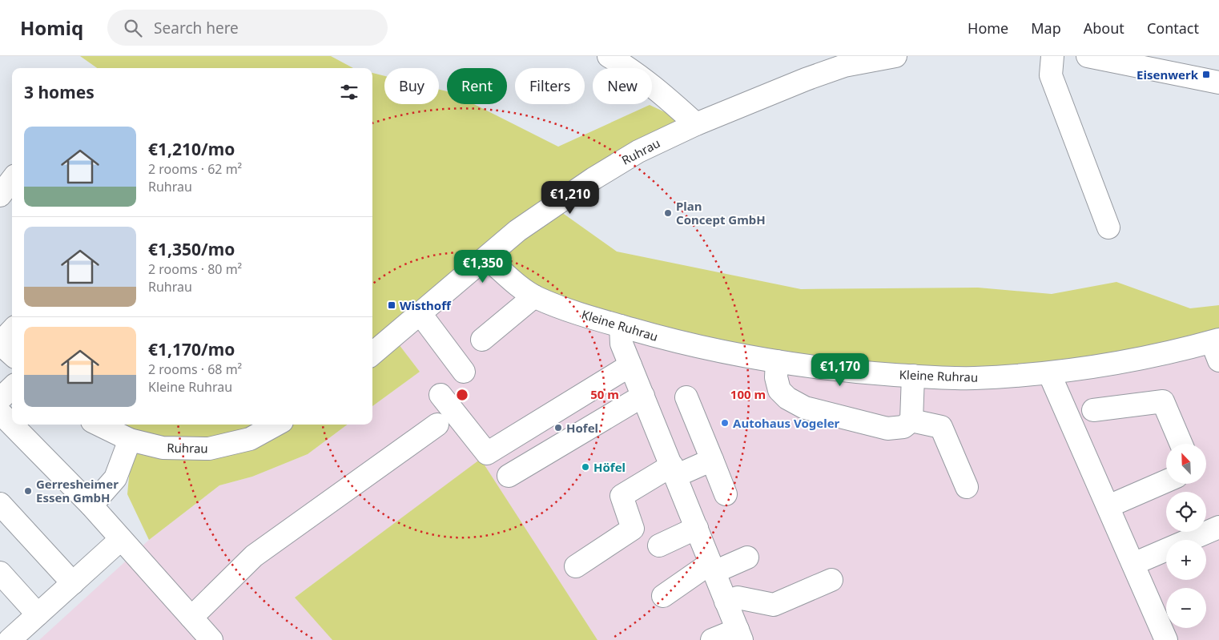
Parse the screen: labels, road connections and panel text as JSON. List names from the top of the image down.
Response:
{
  "streets": {
    "street": ["Ruhrau", "Kleine Ruhrau"]
  },
  "crossings": [
    ["Ruhrau", "Kleine Ruhrau"]
  ],
  "places": {
    "transit": ["Eisenwerk", "Wisthoff"],
    "other": [
      "Plan Concept GmbH",
      "Autohaus Vogeler",
      "Hofel",
      "Höfel",
      "Gerresheimer Essen GmbH"
    ]
  },
  "north": "top left",
  "page": {
    "header": "Homiq",
    "search": "Search here",
    "nav": [
      "Home",
      "Map",
      "About",
      "Contact"
    ],
    "chip": [
      "Buy",
      "Rent",
      "Filters",
      "New"
    ],
    "heading": "3 homes",
    "list": [
      {
        "name": "€1,210/mo",
        "note": "2 rooms · 62 m² · Ruhrau"
      },
      {
        "name": "€1,350/mo",
        "note": "2 rooms · 80 m² · Ruhrau"
      },
      {
        "name": "€1,170/mo",
        "note": "2 rooms · 68 m² · Kleine Ruhrau"
      }
    ],
    "price": ["€1,210", "€1,350", "€1,170"],
    "map_buttons": ["+", "−"]
  },
  "rings": ["50 m", "100 m"]
}
